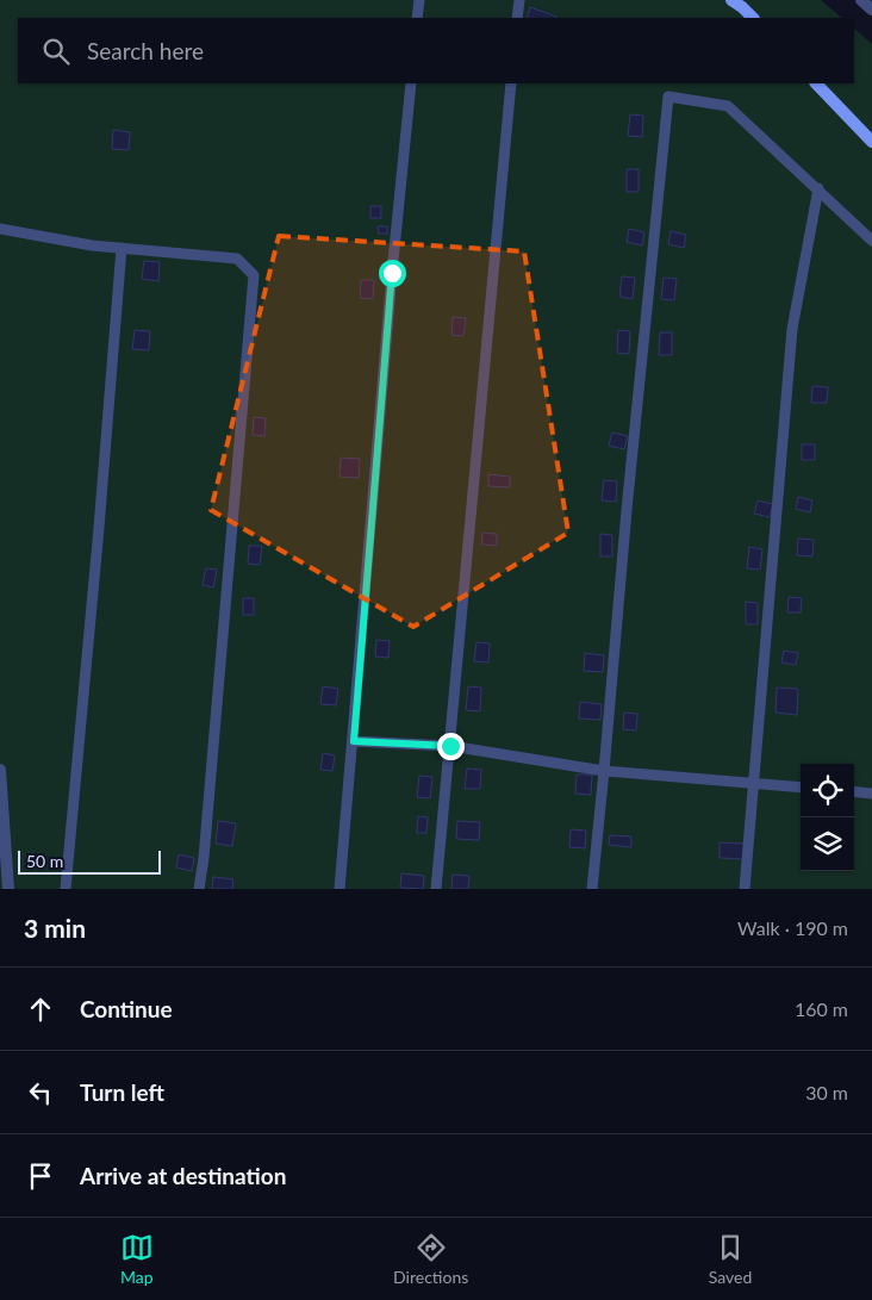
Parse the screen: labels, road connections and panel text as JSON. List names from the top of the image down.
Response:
{
  "scale_bar": "50 m",
  "page": {
    "search": "Search here",
    "scale": "50 m",
    "heading": ["3 min", "Walk · 190 m"],
    "list": [
      ["Continue", "160 m"],
      ["Turn left", "30 m"],
      "Arrive at destination"
    ],
    "nav": ["Map", "Directions", "Saved"]
  }
}
